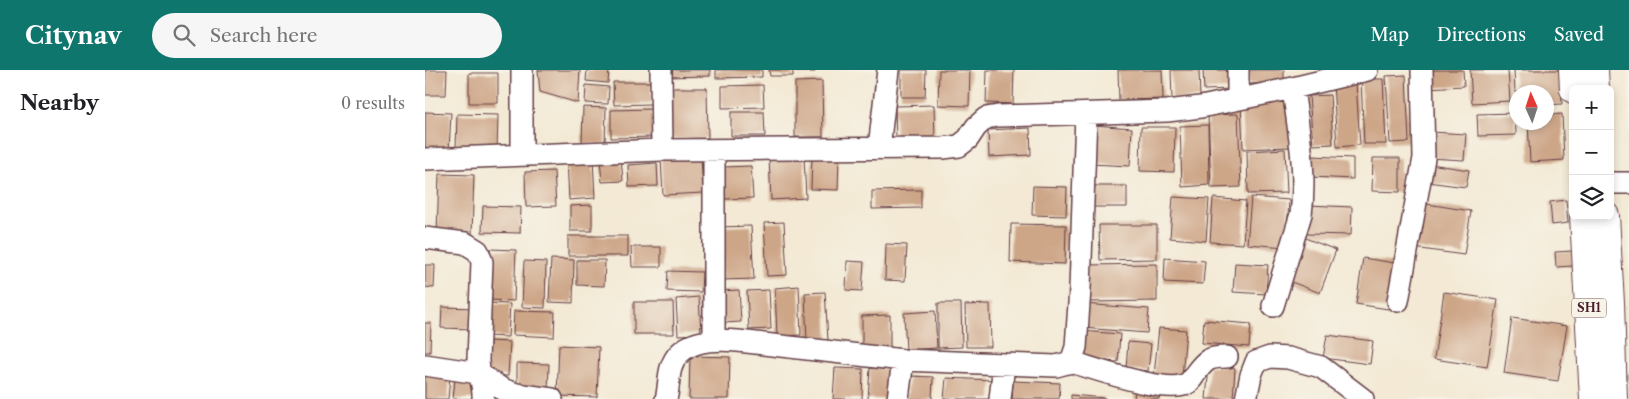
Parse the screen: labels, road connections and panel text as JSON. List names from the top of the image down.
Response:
{
  "streets": {
    "main road": ["SH1"]
  },
  "north": "top",
  "page": {
    "header": "Citynav",
    "search": "Search here",
    "nav": ["Map", "Directions", "Saved"],
    "heading": ["Nearby", "0 results"],
    "map_buttons": ["+", "−"]
  }
}
